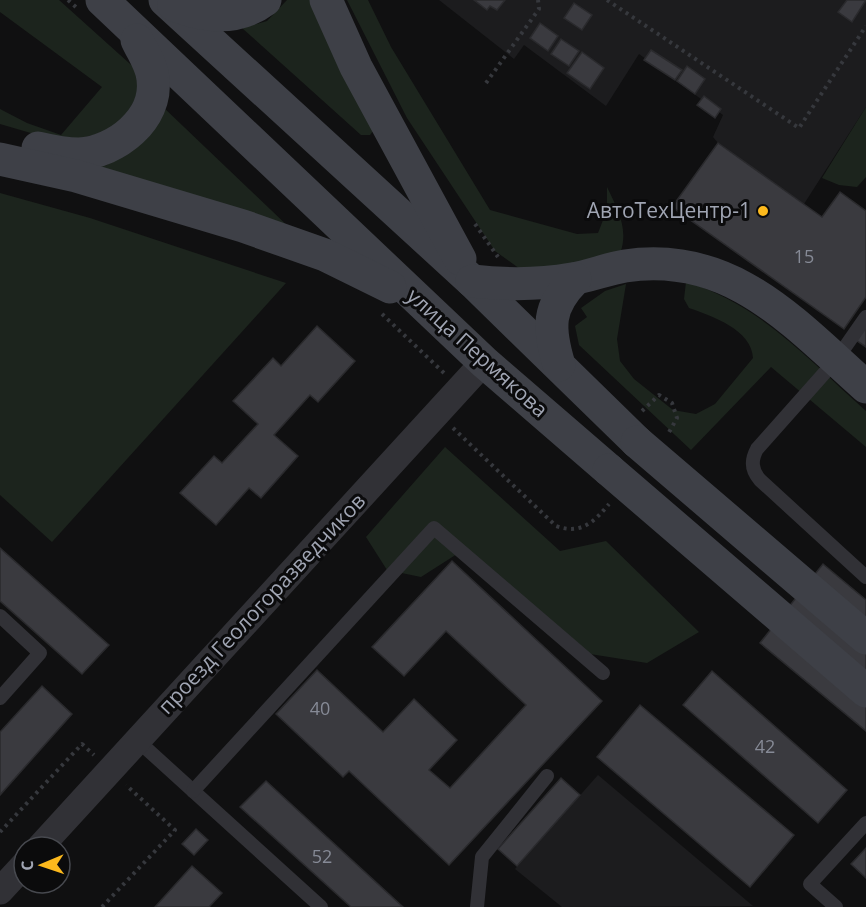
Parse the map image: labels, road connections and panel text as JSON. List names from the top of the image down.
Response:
{
  "streets": {
    "main road": ["улица Пермякова"],
    "street": ["проезд Геологоразведчиков"]
  },
  "crossings": [
    ["улица Пермякова", "проезд Геологоразведчиков"]
  ],
  "places": ["АвтоТехЦентр-1"],
  "house_numbers": [
    "15",
    "40",
    "42",
    "52"
  ],
  "north": "left"
}
